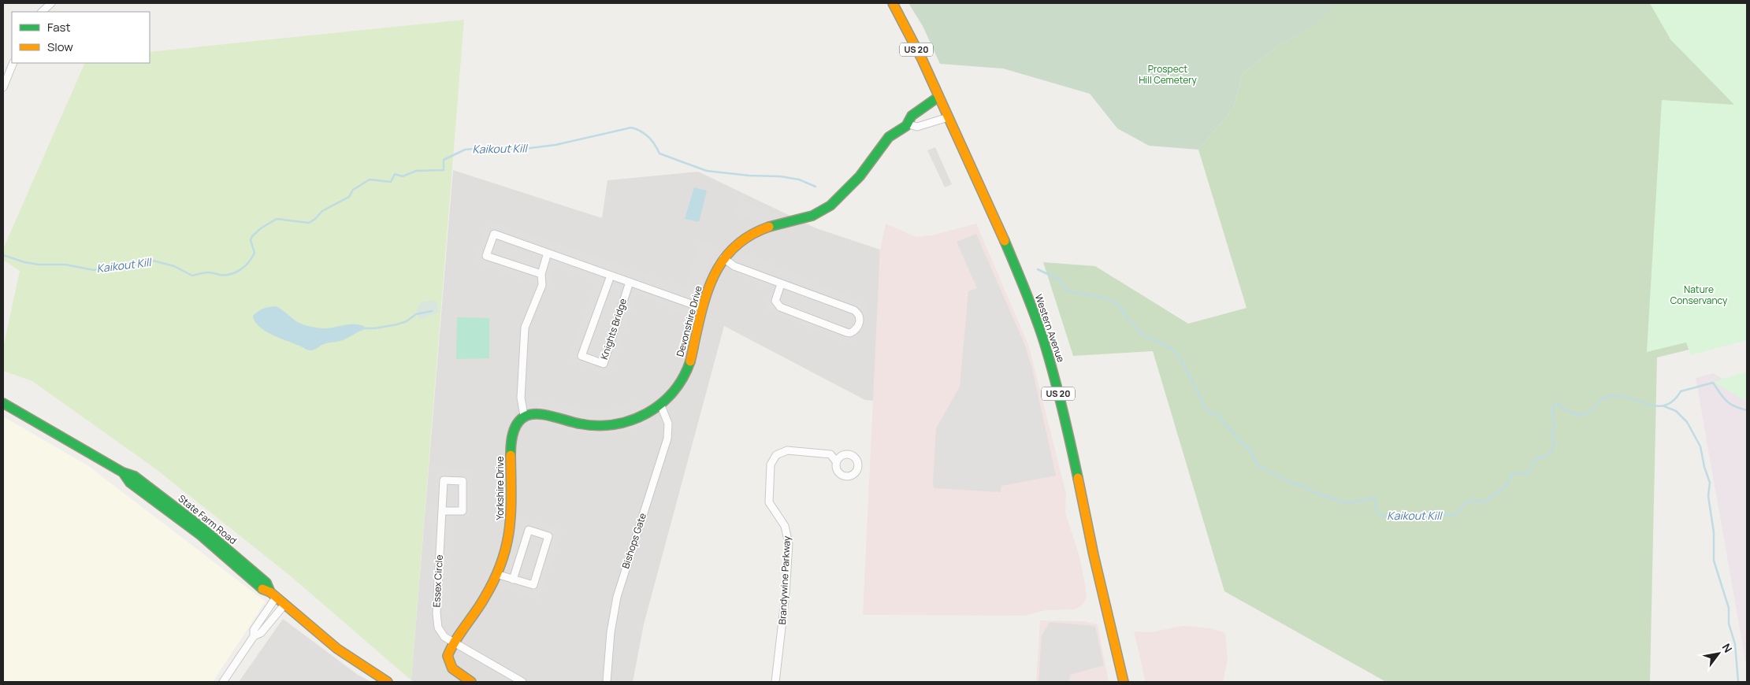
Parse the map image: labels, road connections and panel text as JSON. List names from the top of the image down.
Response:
{
  "streets": {
    "main road": [
      "US 20",
      "Devonshire Drive",
      "Western Avenue",
      "Yorkshire Drive",
      "State Farm Road"
    ],
    "street": [
      "Knights Bridge",
      "Bishops Gate",
      "Brandywine Parkway",
      "Essex Circle"
    ]
  },
  "crossings": [
    ["Devonshire Drive", "Western Avenue"],
    ["Devonshire Drive", "Yorkshire Drive"],
    ["Devonshire Drive", "Bishops Gate"],
    ["Yorkshire Drive", "Essex Circle"]
  ],
  "water": ["Kaikout Kill"],
  "parks": ["Prospect Hill Cemetery", "Nature Conservancy"],
  "legend": ["Fast", "Slow"],
  "north": "top right"
}
